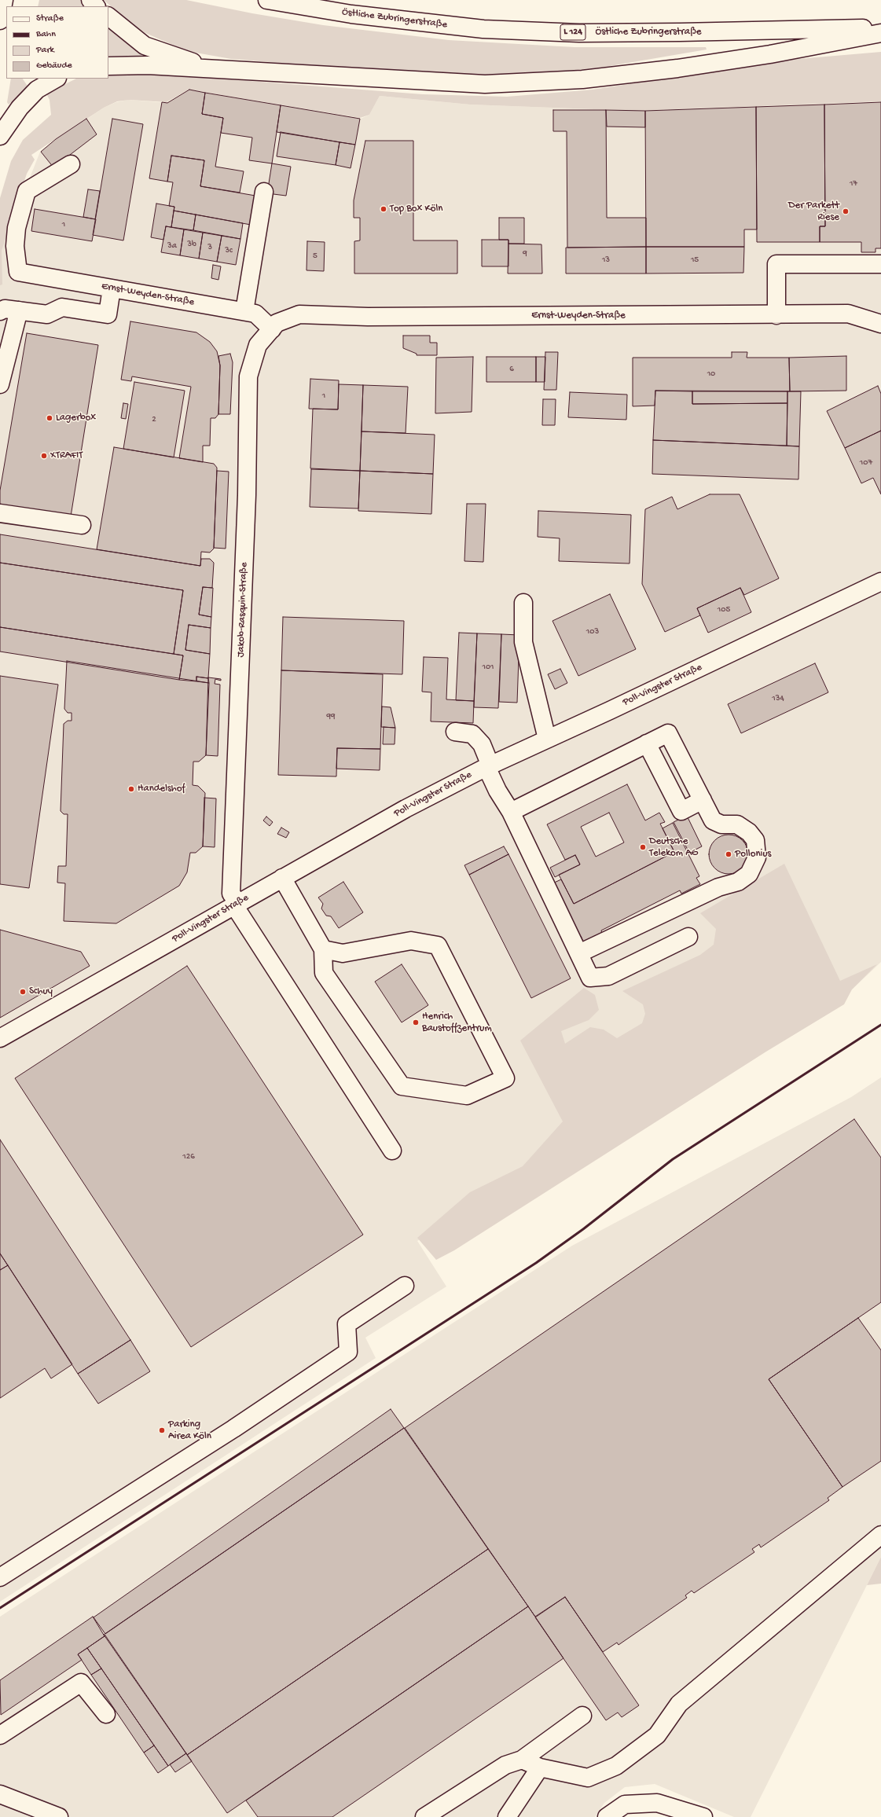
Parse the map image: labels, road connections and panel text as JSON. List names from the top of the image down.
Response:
{
  "streets": {
    "main road": [
      "Östliche Zubringerstraße",
      "L 124",
      "Ernst-Weyden-Straße",
      "Jakob-Rasquin-Straße",
      "Poll-Vingster Straße"
    ]
  },
  "crossings": [
    ["Ernst-Weyden-Straße", "Jakob-Rasquin-Straße"],
    ["Jakob-Rasquin-Straße", "Poll-Vingster Straße"]
  ],
  "places": [
    "Top Box Köln",
    "Der Parkett Riese",
    "Lagerbox",
    "XTRAFIT",
    "Handelshof",
    "Deutsche Telekom AG",
    "Pollonius",
    "Schuy",
    "Henrich Baustoffzentrum",
    "Parking Airea Köln"
  ],
  "house_numbers": [
    "17",
    "1",
    "3b",
    "3a",
    "3",
    "3c",
    "9",
    "5",
    "13",
    "15",
    "6",
    "10",
    "1",
    "2",
    "107",
    "105",
    "103",
    "101",
    "134",
    "99",
    "126"
  ],
  "legend": [
    "Straße",
    "Bahn",
    "Park",
    "Gebäude"
  ]
}
